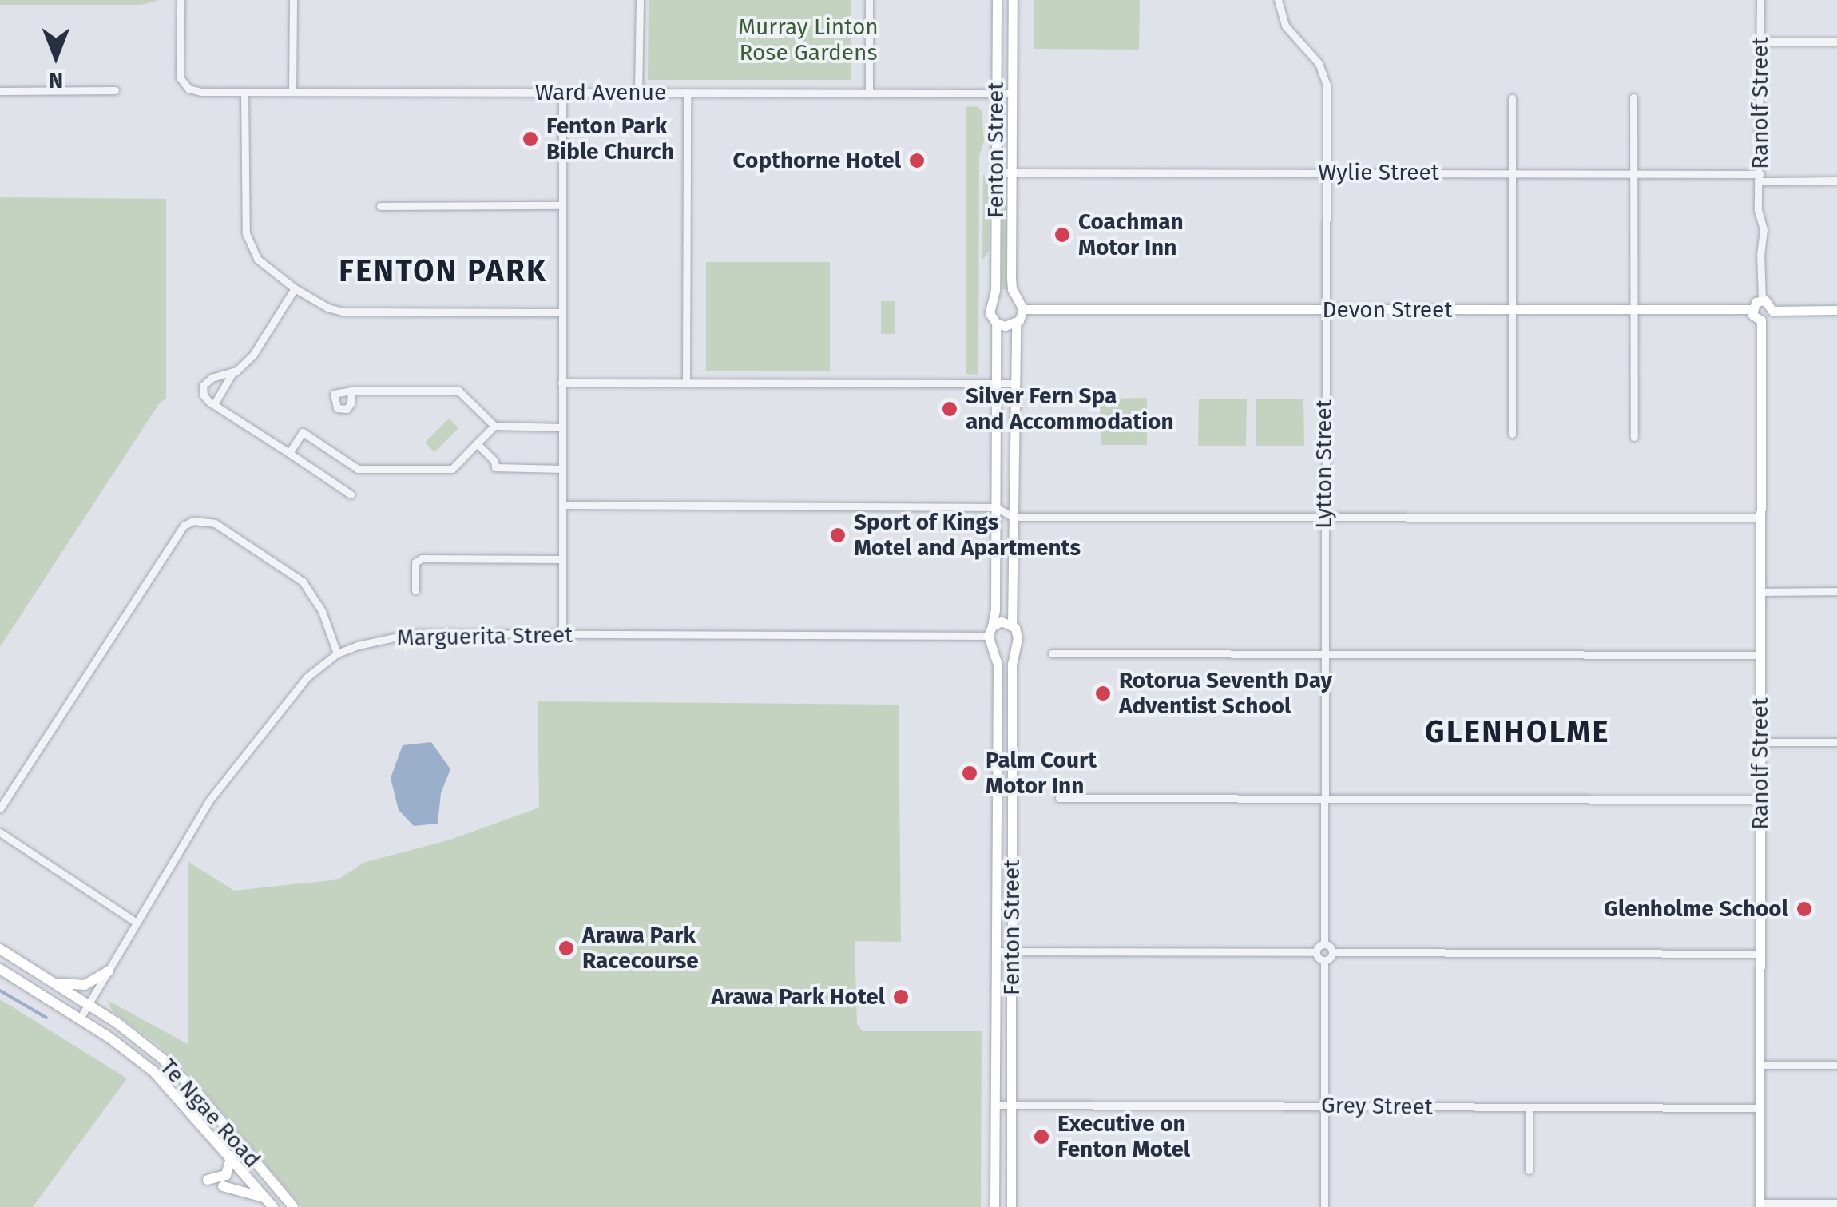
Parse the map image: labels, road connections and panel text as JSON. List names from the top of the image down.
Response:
{
  "streets": {
    "main road": [
      "Ranolf Street",
      "Fenton Street",
      "Devon Street",
      "Te Ngae Road"
    ],
    "street": [
      "Ward Avenue",
      "Wylie Street",
      "Lytton Street",
      "Marguerita Street",
      "Grey Street"
    ]
  },
  "crossings": [
    ["Ward Avenue", "Fenton Street"],
    ["Ranolf Street", "Wylie Street"],
    ["Ranolf Street", "Devon Street"],
    ["Ranolf Street", "Grey Street"],
    ["Fenton Street", "Wylie Street"],
    ["Fenton Street", "Devon Street"],
    ["Fenton Street", "Marguerita Street"],
    ["Fenton Street", "Grey Street"],
    ["Wylie Street", "Lytton Street"],
    ["Devon Street", "Lytton Street"],
    ["Marguerita Street", "Te Ngae Road"]
  ],
  "districts": ["FENTON PARK", "GLENHOLME"],
  "parks": ["Murray Linton Rose Gardens"],
  "places": [
    "Fenton Park Bible Church",
    "Copthorne Hotel",
    "Coachman Motor Inn",
    "Silver Fern Spa and Accommodation",
    "Sport of Kings Motel and Apartments",
    "Rotorua Seventh Day Adventist School",
    "Palm Court Motor Inn",
    "Glenholme School",
    "Arawa Park Racecourse",
    "Arawa Park Hotel",
    "Executive on Fenton Motel"
  ],
  "north": "bottom"
}
